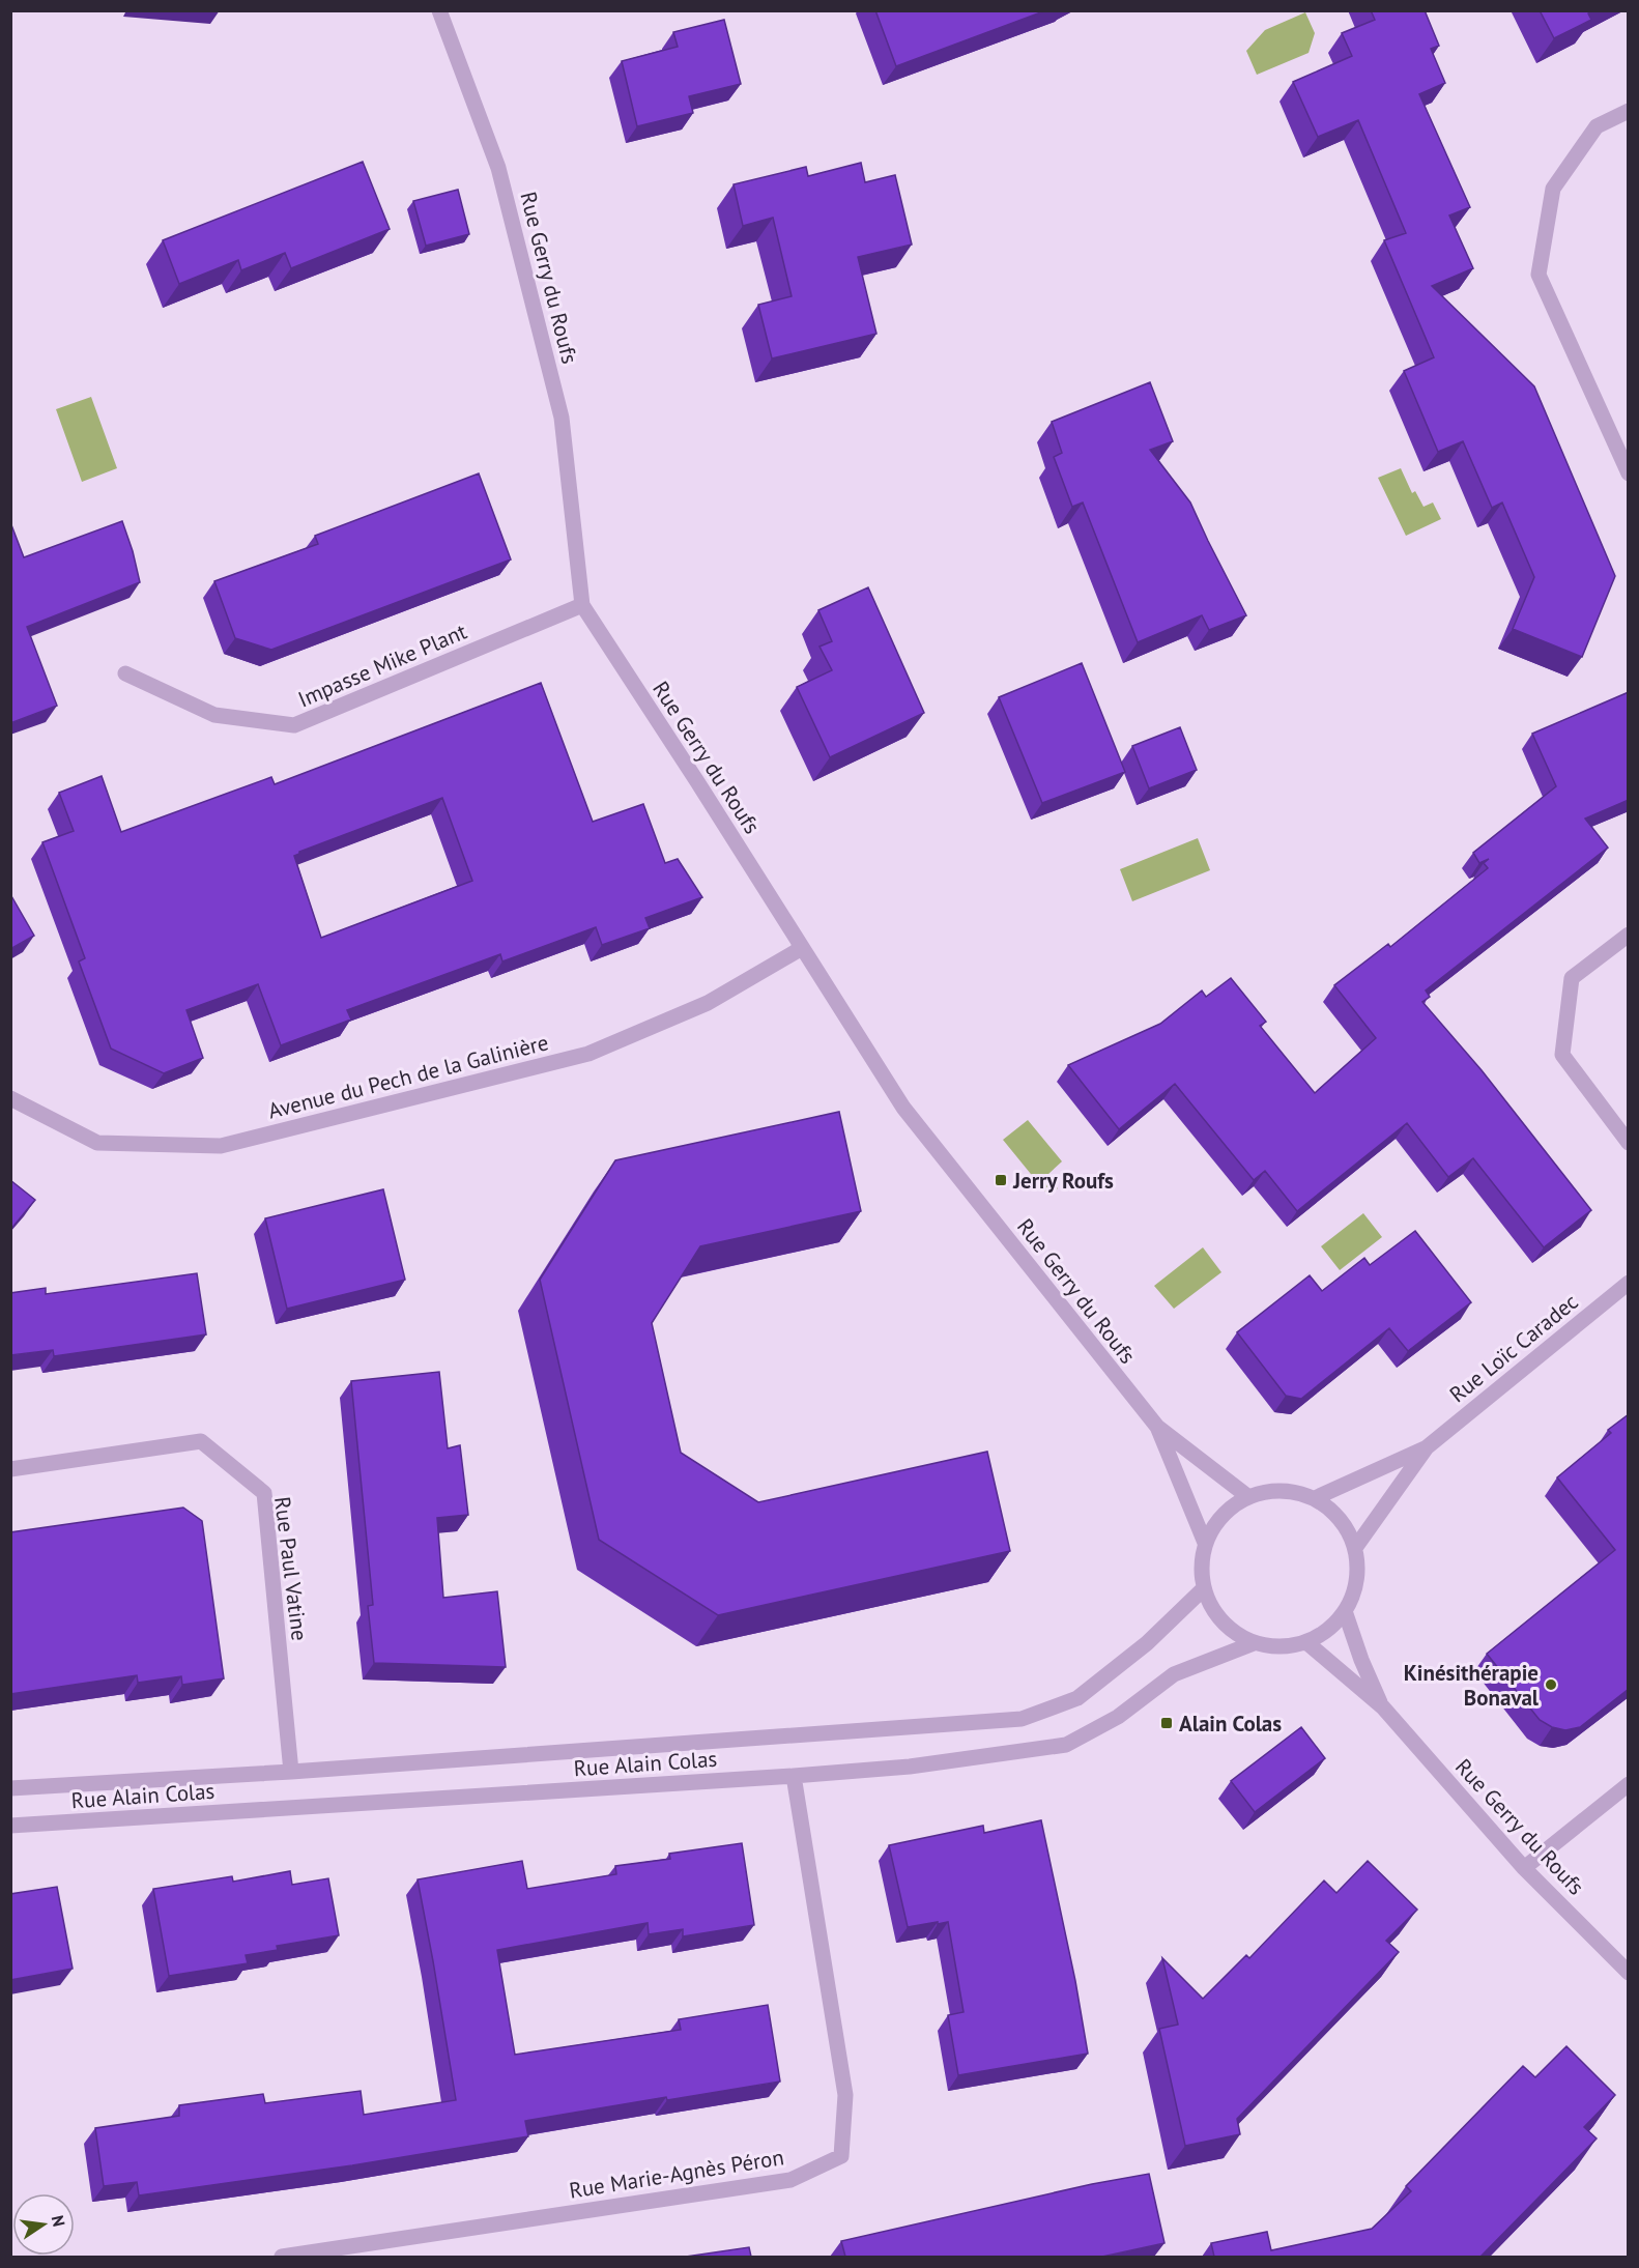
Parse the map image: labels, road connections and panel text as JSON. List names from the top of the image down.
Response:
{
  "streets": {
    "street": [
      "Rue Gerry du Roufs",
      "Impasse Mike Plant",
      "Avenue du Pech de la Galinière",
      "Rue Loïc Caradec",
      "Rue Paul Vatine",
      "Rue Alain Colas",
      "Rue Marie-Agnès Péron"
    ]
  },
  "crossings": [
    ["Rue Gerry du Roufs", "Impasse Mike Plant"],
    ["Rue Gerry du Roufs", "Avenue du Pech de la Galinière"],
    ["Rue Gerry du Roufs", "Rue Loïc Caradec"],
    ["Rue Gerry du Roufs", "Rue Alain Colas"],
    ["Rue Loïc Caradec", "Rue Alain Colas"],
    ["Rue Paul Vatine", "Rue Alain Colas"],
    ["Rue Alain Colas", "Rue Marie-Agnès Péron"]
  ],
  "places": {
    "transit": ["Jerry Roufs", "Alain Colas"],
    "other": ["Kinésithérapie Bonaval"]
  },
  "north": "right"
}
